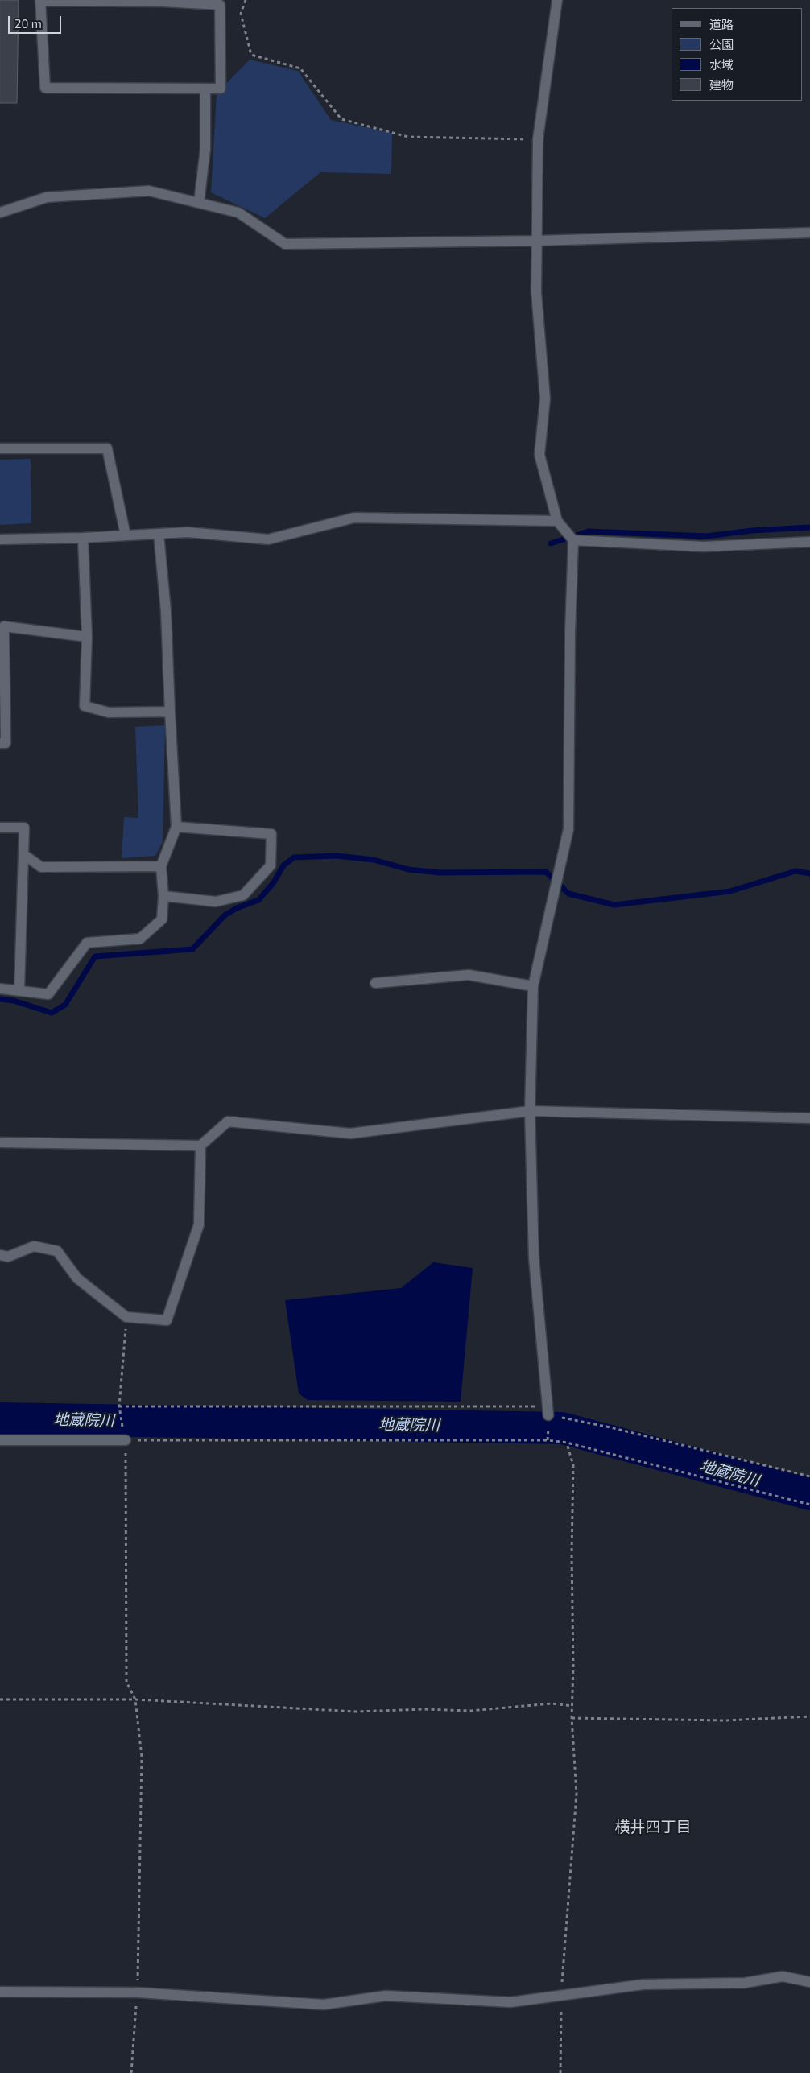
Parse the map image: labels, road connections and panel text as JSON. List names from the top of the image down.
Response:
{
  "districts": ["横井四丁目"],
  "water": ["地蔵院川"],
  "legend": [
    "道路",
    "公園",
    "水域",
    "建物"
  ],
  "scale_bar": "20 m"
}
